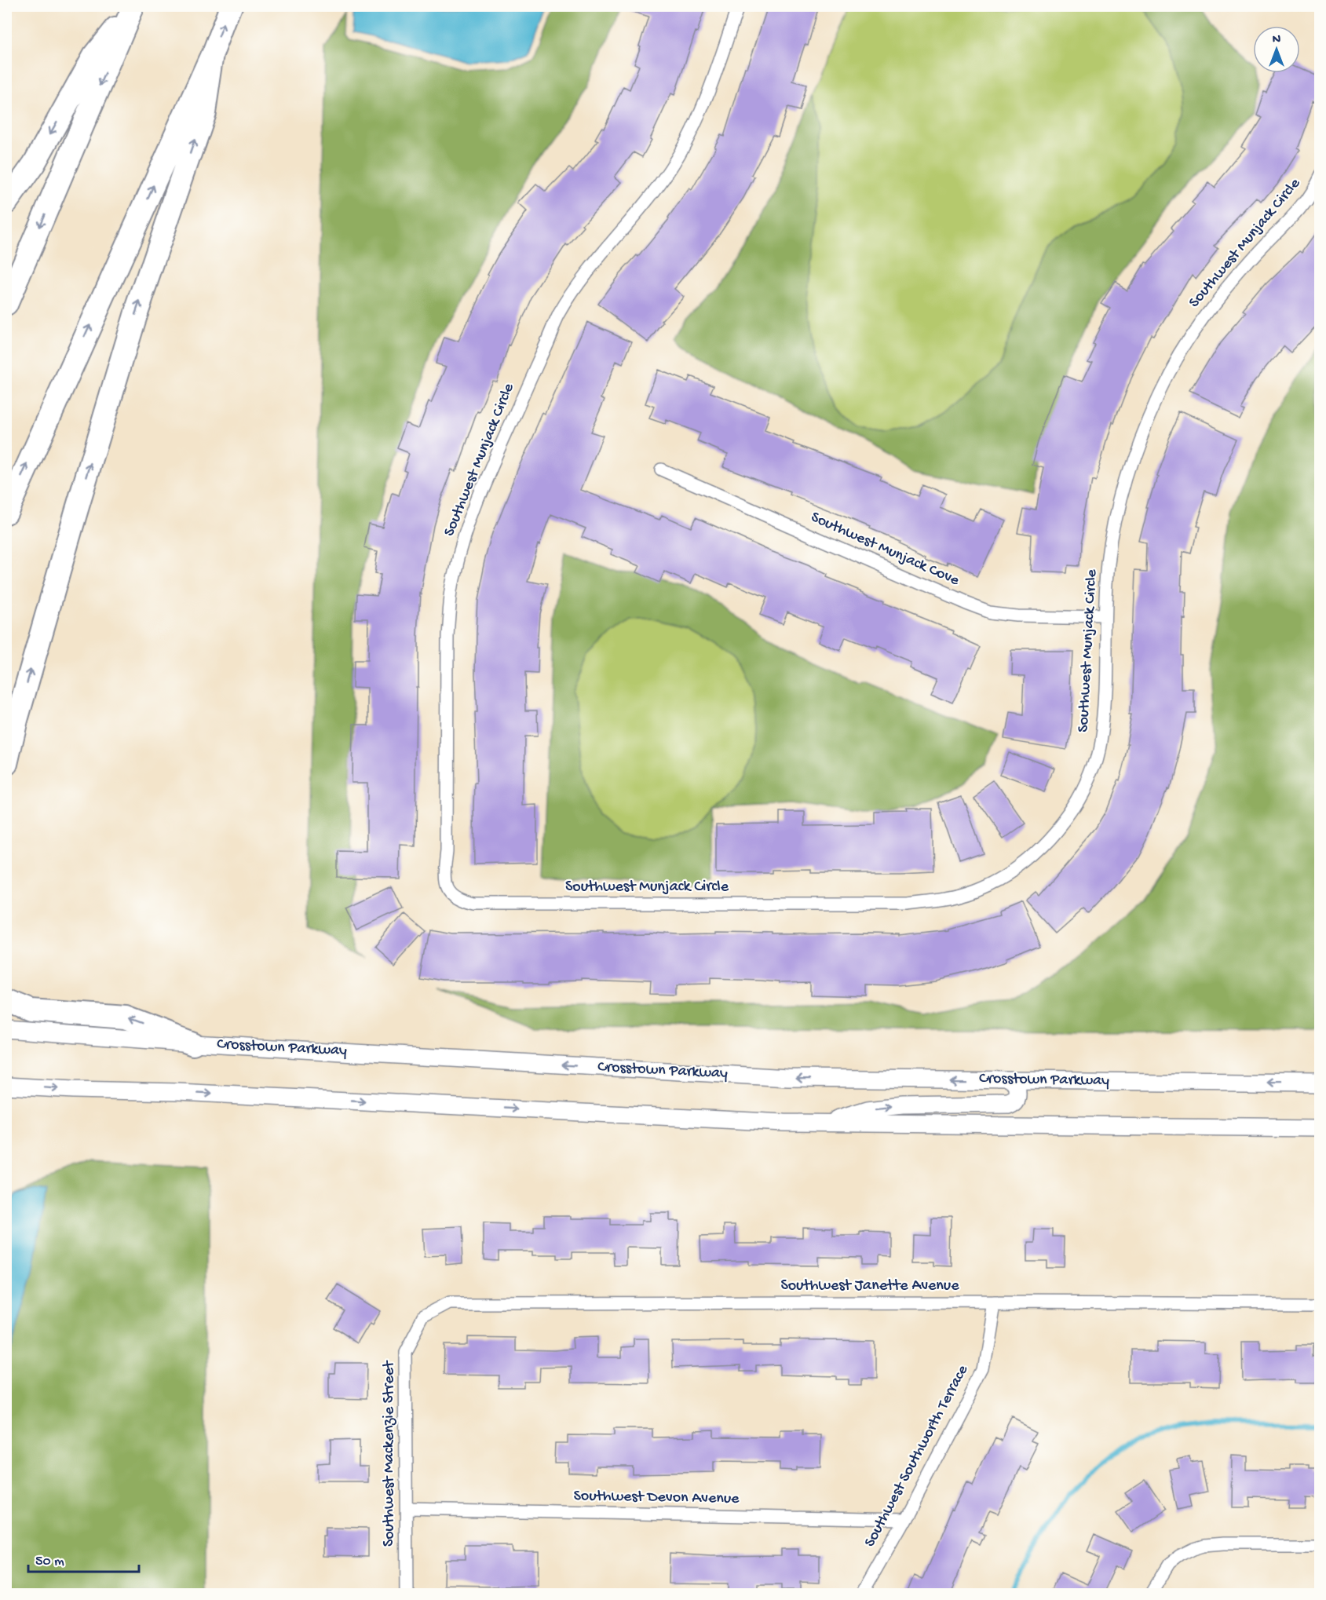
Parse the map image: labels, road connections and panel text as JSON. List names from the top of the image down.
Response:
{
  "streets": {
    "main road": ["Crosstown Parkway"],
    "street": [
      "Southwest Munjack Circle",
      "Southwest Munjack Cove",
      "Southwest Janette Avenue",
      "Southwest Mackenzie Street",
      "Southwest Southworth Terrace",
      "Southwest Devon Avenue"
    ]
  },
  "crossings": [
    ["Southwest Munjack Circle", "Southwest Munjack Cove"],
    ["Southwest Janette Avenue", "Southwest Mackenzie Street"],
    ["Southwest Janette Avenue", "Southwest Southworth Terrace"],
    ["Southwest Mackenzie Street", "Southwest Devon Avenue"],
    ["Southwest Southworth Terrace", "Southwest Devon Avenue"]
  ],
  "scale_bar": "50 m",
  "north": "top"
}
